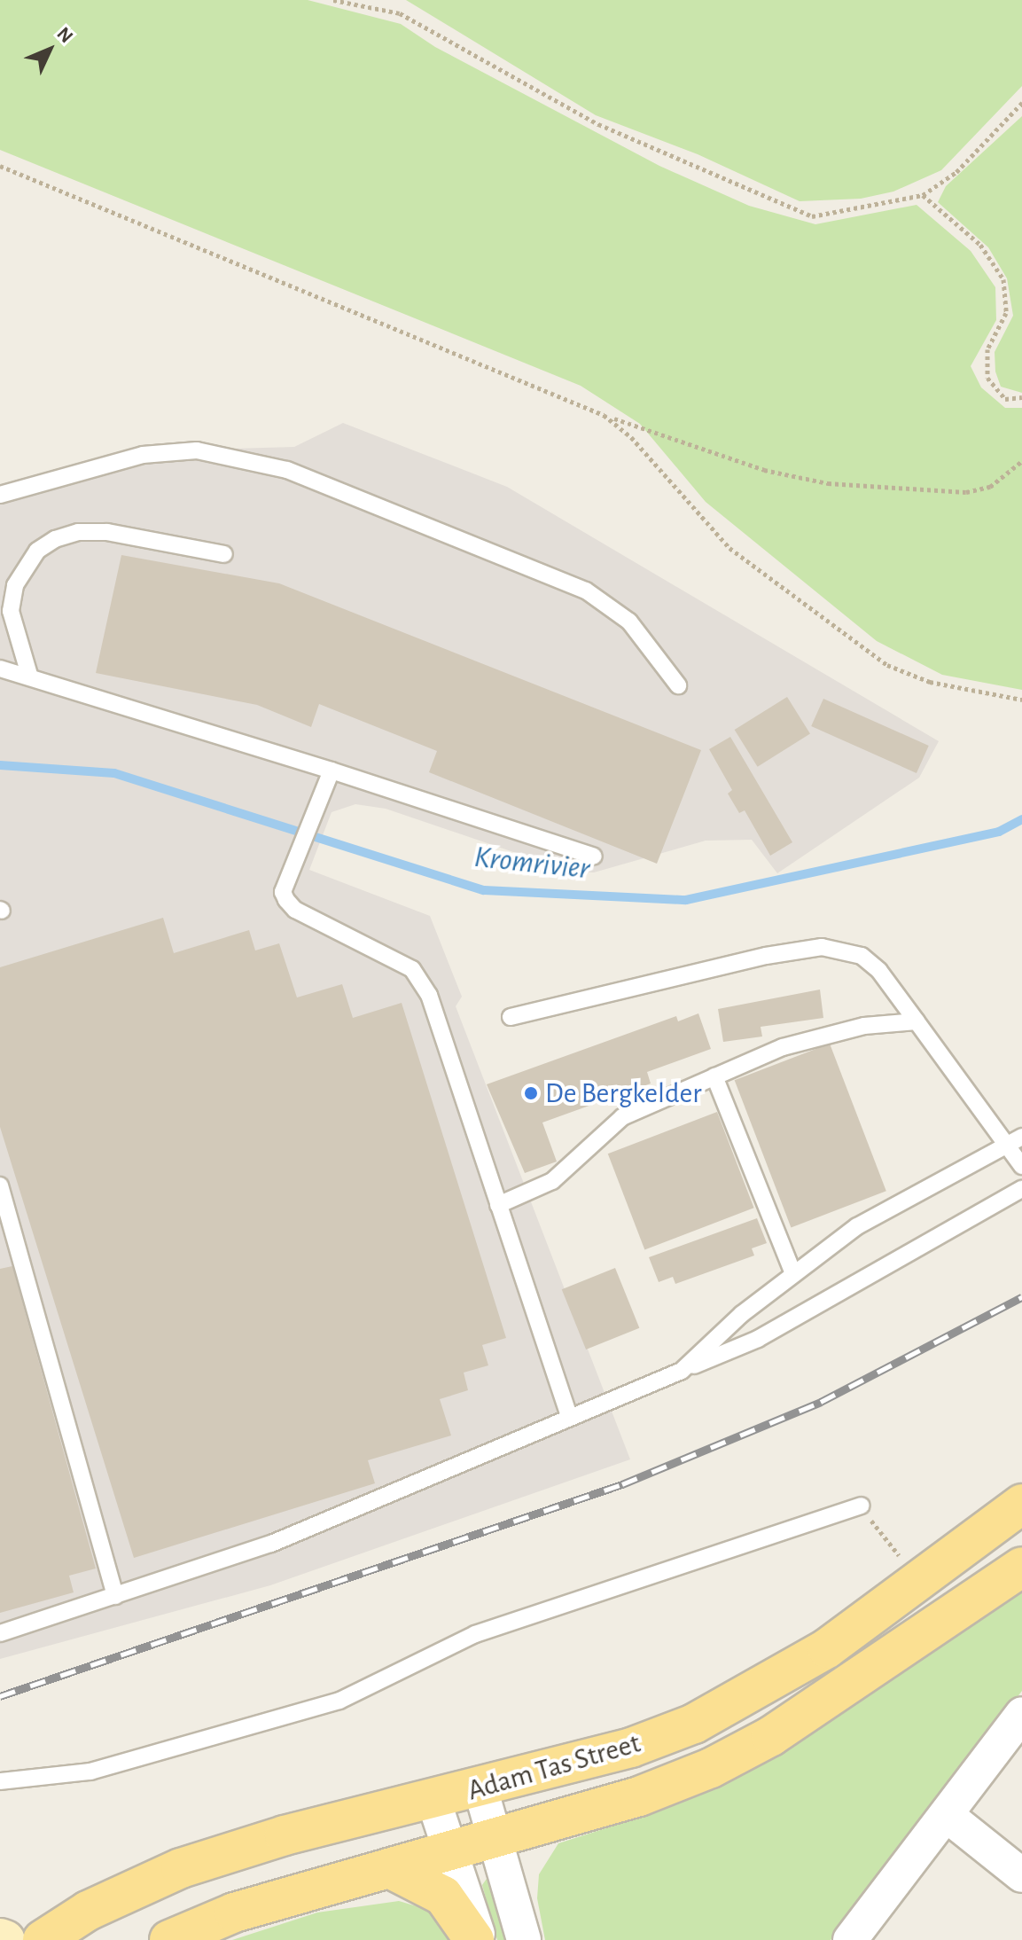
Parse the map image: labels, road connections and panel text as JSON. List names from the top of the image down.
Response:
{
  "streets": {
    "main road": ["Adam Tas Street"]
  },
  "water": ["Kromrivier"],
  "places": ["De Bergkelder"],
  "north": "top right"
}
